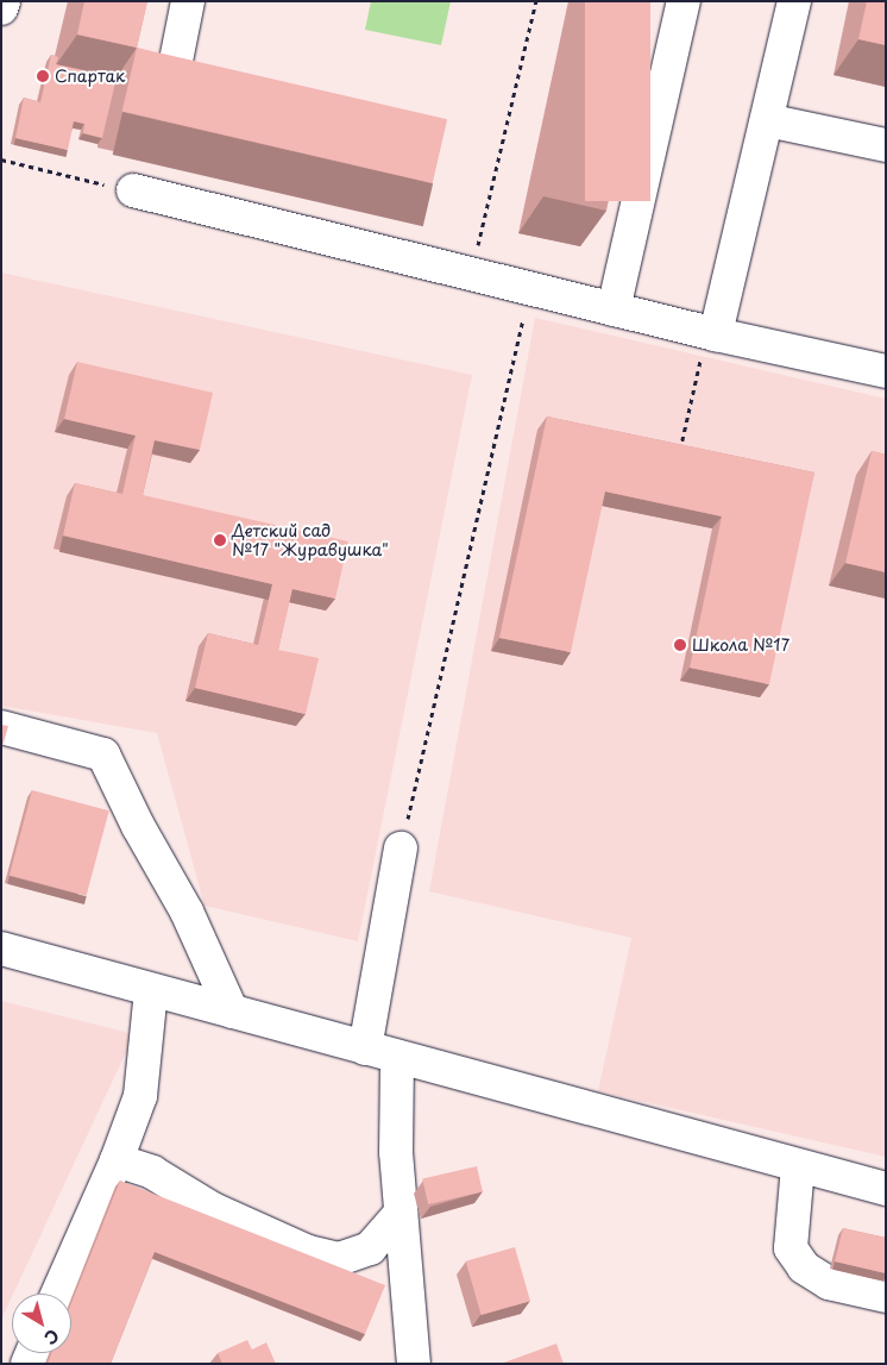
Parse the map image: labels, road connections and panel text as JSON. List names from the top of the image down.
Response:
{
  "places": ["Спартак", "Детский сад №17 \"Журавушка\"", "Школа №17"],
  "north": "bottom right"
}
